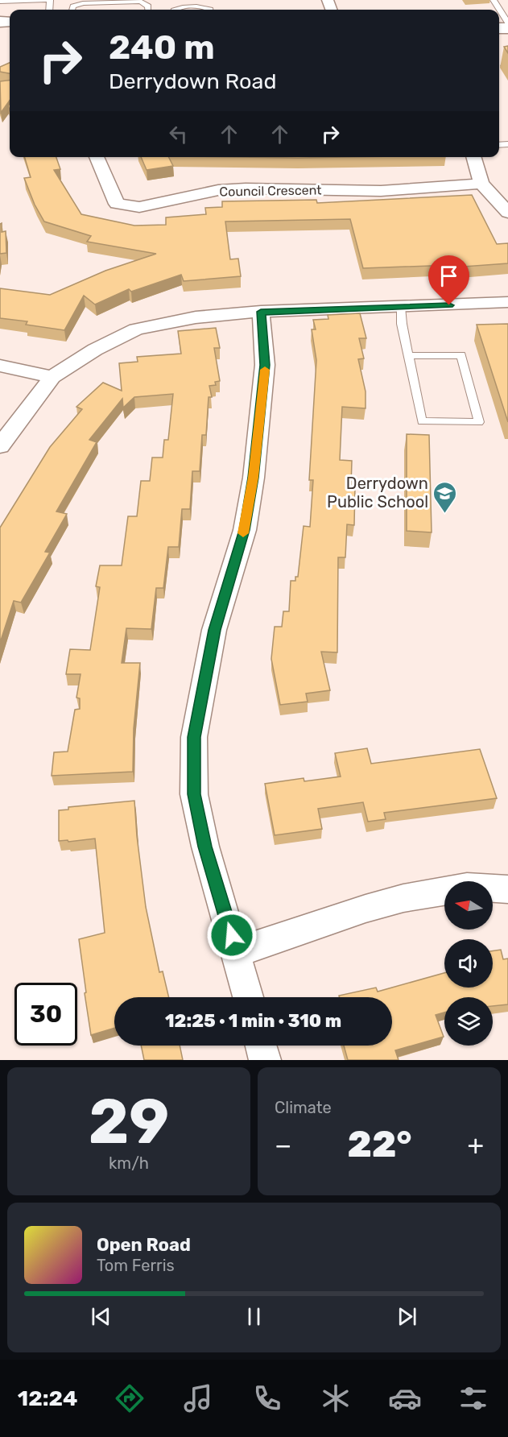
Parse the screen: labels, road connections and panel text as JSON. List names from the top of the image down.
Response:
{
  "streets": {
    "street": ["Council Crescent"]
  },
  "places": {
    "school or university": ["Derrydown Public School"]
  },
  "north": "left",
  "page": {
    "turn": ["240 m", "Derrydown Road"],
    "limit": "30",
    "trip": "12:25 · 1 min · 310 m",
    "tile": [
      ["29", "km/h"],
      "Climate"
    ],
    "heat": ["−", "22°", "+"],
    "song": ["Open Road", "Tom Ferris"],
    "tabs": "12:24"
  }
}
